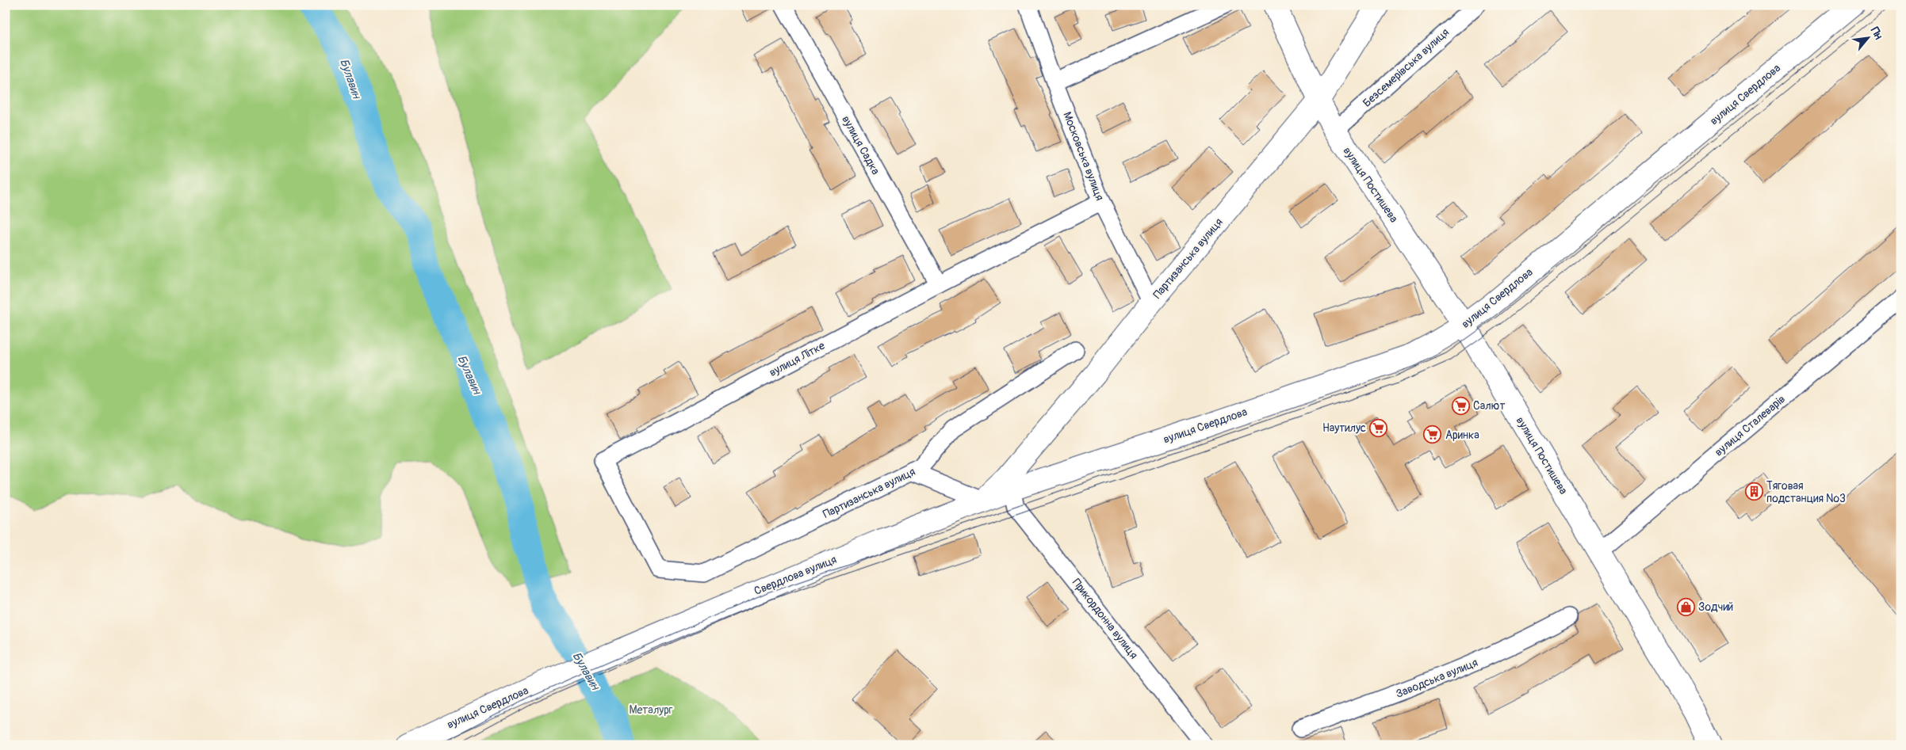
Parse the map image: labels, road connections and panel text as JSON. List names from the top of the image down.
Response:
{
  "streets": {
    "street": [
      "Безсемерівська вулиця",
      "вулиця Свердлова",
      "вулиця Садка",
      "Московська вулиця",
      "вулиця Постишева",
      "Партизанська вулиця",
      "вулиця Літке",
      "вулиця Сталеварів",
      "Свердлова вулиця",
      "Прикордонна вулиця",
      "Заводська вулиця"
    ]
  },
  "crossings": [
    ["Безсемерівська вулиця", "вулиця Постишева"],
    ["вулиця Свердлова", "вулиця Постишева"],
    ["вулиця Свердлова", "Партизанська вулиця"],
    ["вулиця Свердлова", "Свердлова вулиця"],
    ["вулиця Свердлова", "Прикордонна вулиця"],
    ["вулиця Садка", "вулиця Літке"],
    ["Московська вулиця", "Партизанська вулиця"],
    ["Московська вулиця", "вулиця Літке"],
    ["вулиця Постишева", "Партизанська вулиця"],
    ["вулиця Постишева", "вулиця Сталеварів"],
    ["Партизанська вулиця", "вулиця Літке"],
    ["Партизанська вулиця", "Свердлова вулиця"]
  ],
  "water": ["Булавин"],
  "parks": ["Металург"],
  "places": {
    "supermarket": ["Салют", "Наутилус", "Аринка"],
    "building": ["Тяговая подстанция №3"],
    "shop": ["Зодчий"]
  },
  "north": "top right"
}
